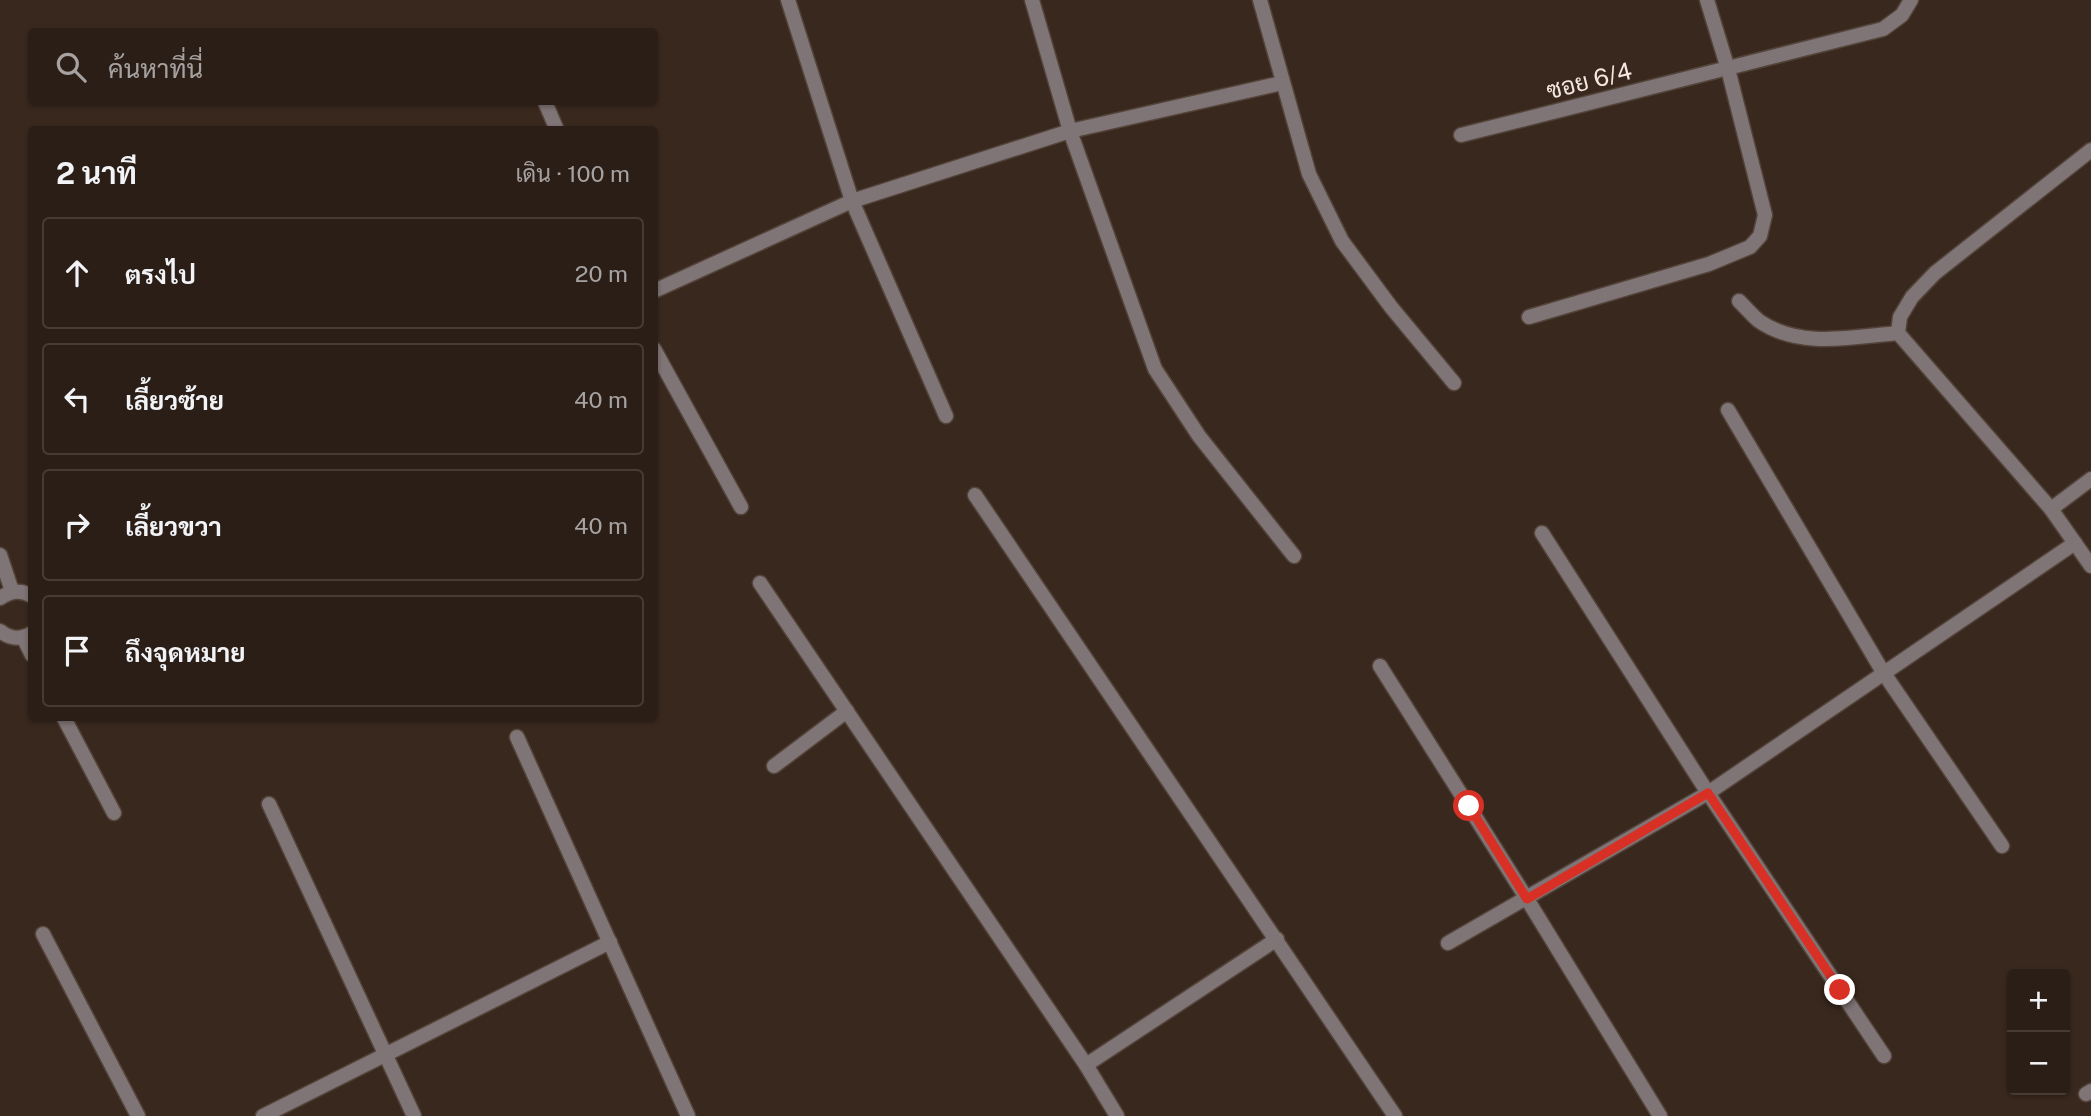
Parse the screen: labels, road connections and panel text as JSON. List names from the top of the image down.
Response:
{
  "streets": {
    "street": ["ซอย 6/4"]
  },
  "page": {
    "search": "ค้นหาที่นี่",
    "heading": ["2 นาที", "เดิน · 100 m"],
    "list": [
      ["ตรงไป", "20 m"],
      ["เลี้ยวซ้าย", "40 m"],
      ["เลี้ยวขวา", "40 m"],
      "ถึงจุดหมาย"
    ],
    "map_buttons": ["+", "−"]
  }
}
